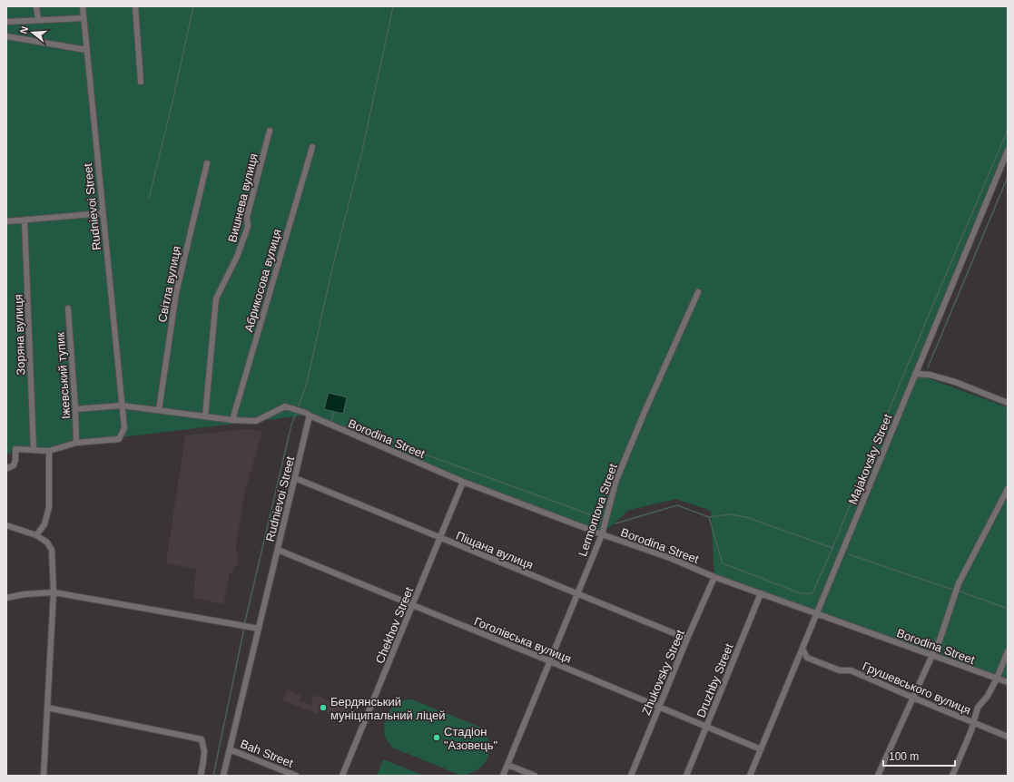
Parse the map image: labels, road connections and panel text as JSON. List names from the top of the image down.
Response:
{
  "streets": {
    "street": [
      "Вишнева вулиця",
      "Rudnievoi Street",
      "Абрикосова вулиця",
      "Світла вулиця",
      "Зоряна вулиця",
      "Іжевський тупик",
      "Borodina Street",
      "Majakovsky Street",
      "Lermontova Street",
      "Піщана вулиця",
      "Chekhov Street",
      "Гоголівська вулиця",
      "Zhukovsky Street",
      "Druzhby Street",
      "Грушевського вулиця",
      "Bah Street"
    ]
  },
  "crossings": [
    ["Rudnievoi Street", "Зоряна вулиця"],
    ["Rudnievoi Street", "Іжевський тупик"],
    ["Rudnievoi Street", "Borodina Street"],
    ["Rudnievoi Street", "Піщана вулиця"],
    ["Rudnievoi Street", "Гоголівська вулиця"],
    ["Rudnievoi Street", "Bah Street"],
    ["Borodina Street", "Majakovsky Street"],
    ["Borodina Street", "Lermontova Street"],
    ["Borodina Street", "Chekhov Street"],
    ["Borodina Street", "Zhukovsky Street"],
    ["Borodina Street", "Druzhby Street"],
    ["Majakovsky Street", "Гоголівська вулиця"],
    ["Majakovsky Street", "Грушевського вулиця"],
    ["Lermontova Street", "Піщана вулиця"],
    ["Lermontova Street", "Гоголівська вулиця"],
    ["Піщана вулиця", "Chekhov Street"],
    ["Піщана вулиця", "Zhukovsky Street"],
    ["Chekhov Street", "Гоголівська вулиця"],
    ["Гоголівська вулиця", "Zhukovsky Street"],
    ["Гоголівська вулиця", "Druzhby Street"]
  ],
  "places": ["Бердянський муніципальний ліцей", "Стадіон \"Азовець\""],
  "scale_bar": "100 m",
  "north": "left"
}
